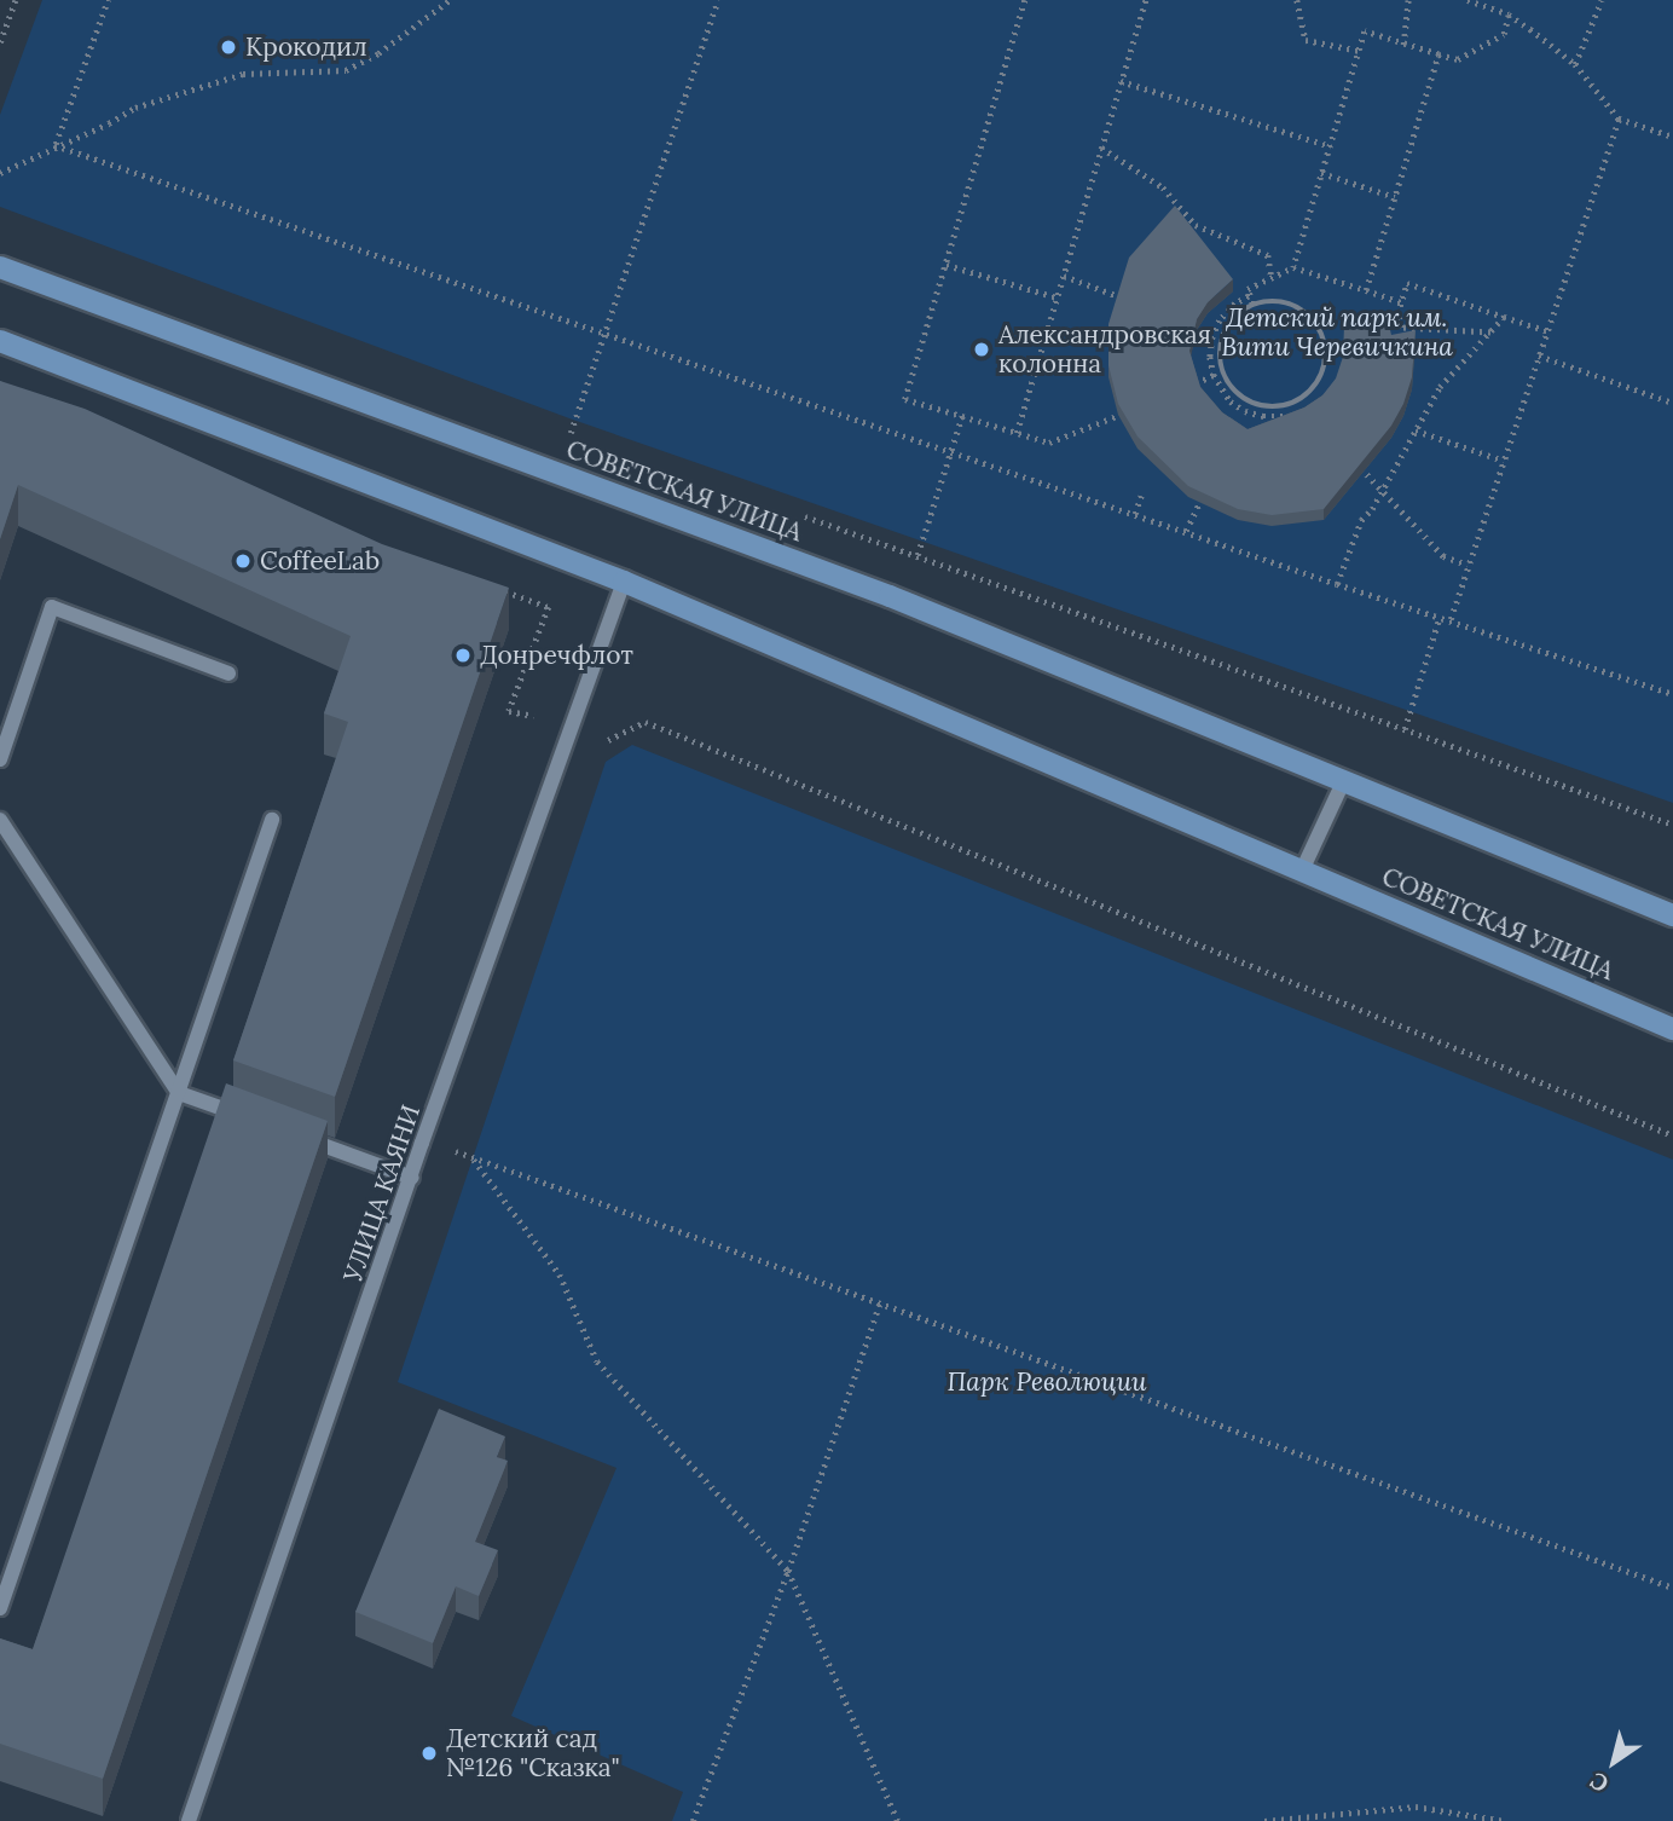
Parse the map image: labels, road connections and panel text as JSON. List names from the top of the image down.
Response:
{
  "streets": {
    "main road": ["СОВЕТСКАЯ УЛИЦА"],
    "street": ["УЛИЦА КАЯНИ"]
  },
  "crossings": [
    ["СОВЕТСКАЯ УЛИЦА", "УЛИЦА КАЯНИ"]
  ],
  "parks": ["Детский парк им. Вити Черевичкина", "Парк Революции"],
  "places": [
    "Крокодил",
    "Александровская колонна",
    "CoffeeLab",
    "Донречфлот",
    "Детский сад №126 \"Сказка\""
  ],
  "north": "bottom left"
}
